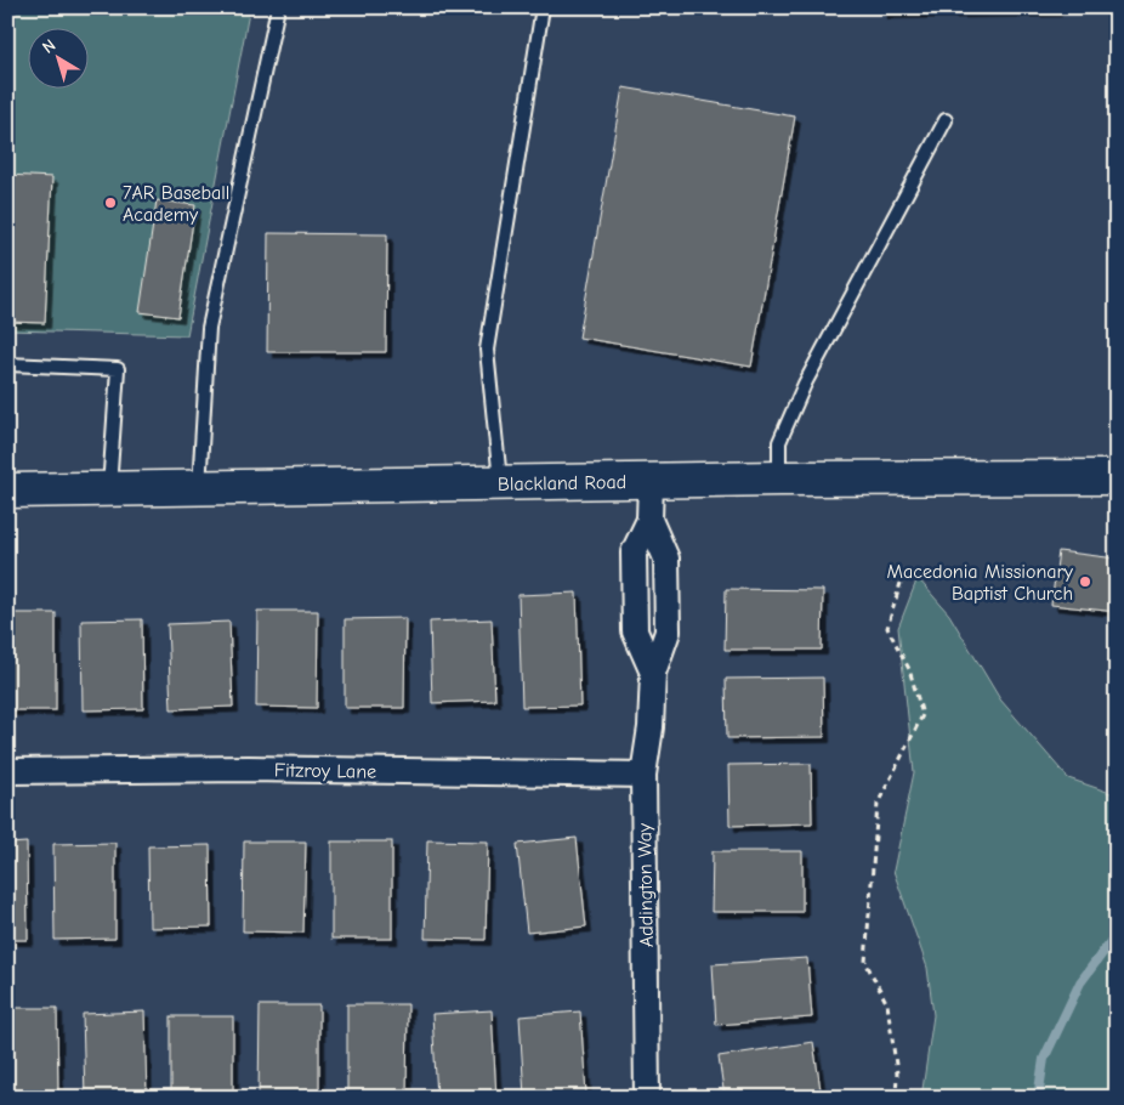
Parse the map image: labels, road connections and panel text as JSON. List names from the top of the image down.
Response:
{
  "streets": {
    "street": ["Blackland Road", "Fitzroy Lane", "Addington Way"]
  },
  "crossings": [
    ["Blackland Road", "Addington Way"],
    ["Fitzroy Lane", "Addington Way"]
  ],
  "places": ["7AR Baseball Academy", "Macedonia Missionary Baptist Church"],
  "north": "top left"
}
